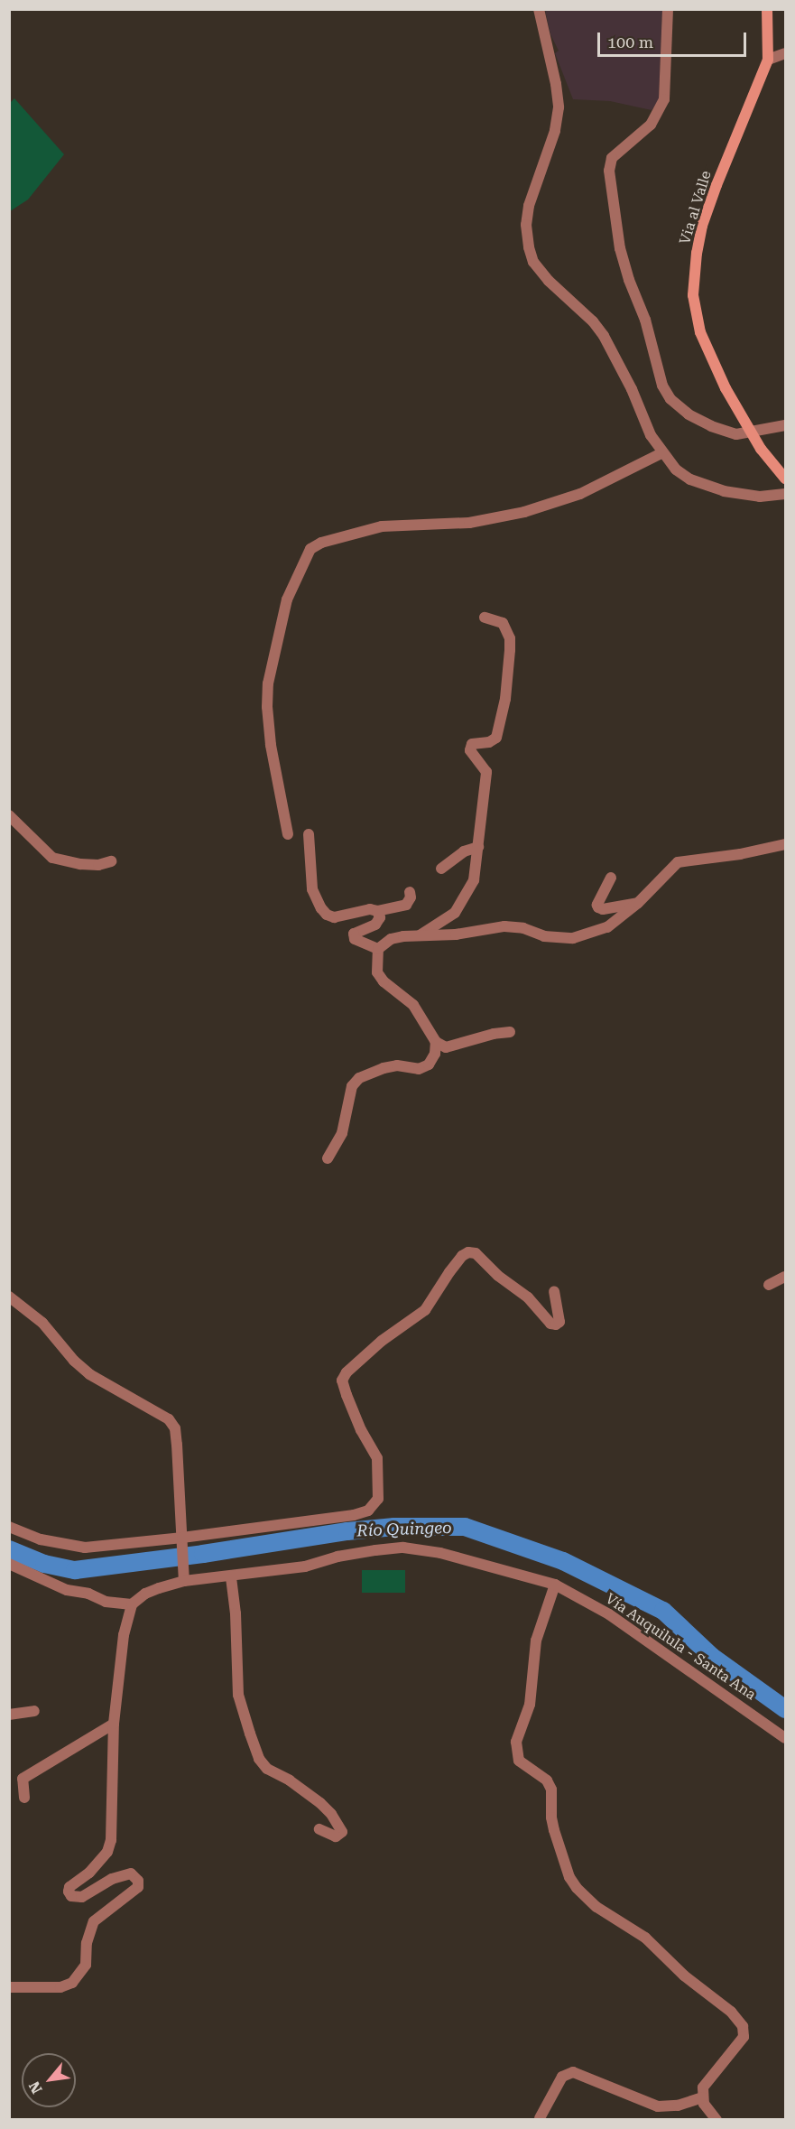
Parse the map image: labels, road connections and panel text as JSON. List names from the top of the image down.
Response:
{
  "streets": {
    "main road": ["Via al Valle"],
    "street": ["Vía Auquilula - Santa Ana"]
  },
  "water": ["Río Quingeo"],
  "scale_bar": "100 m",
  "north": "bottom left"
}
